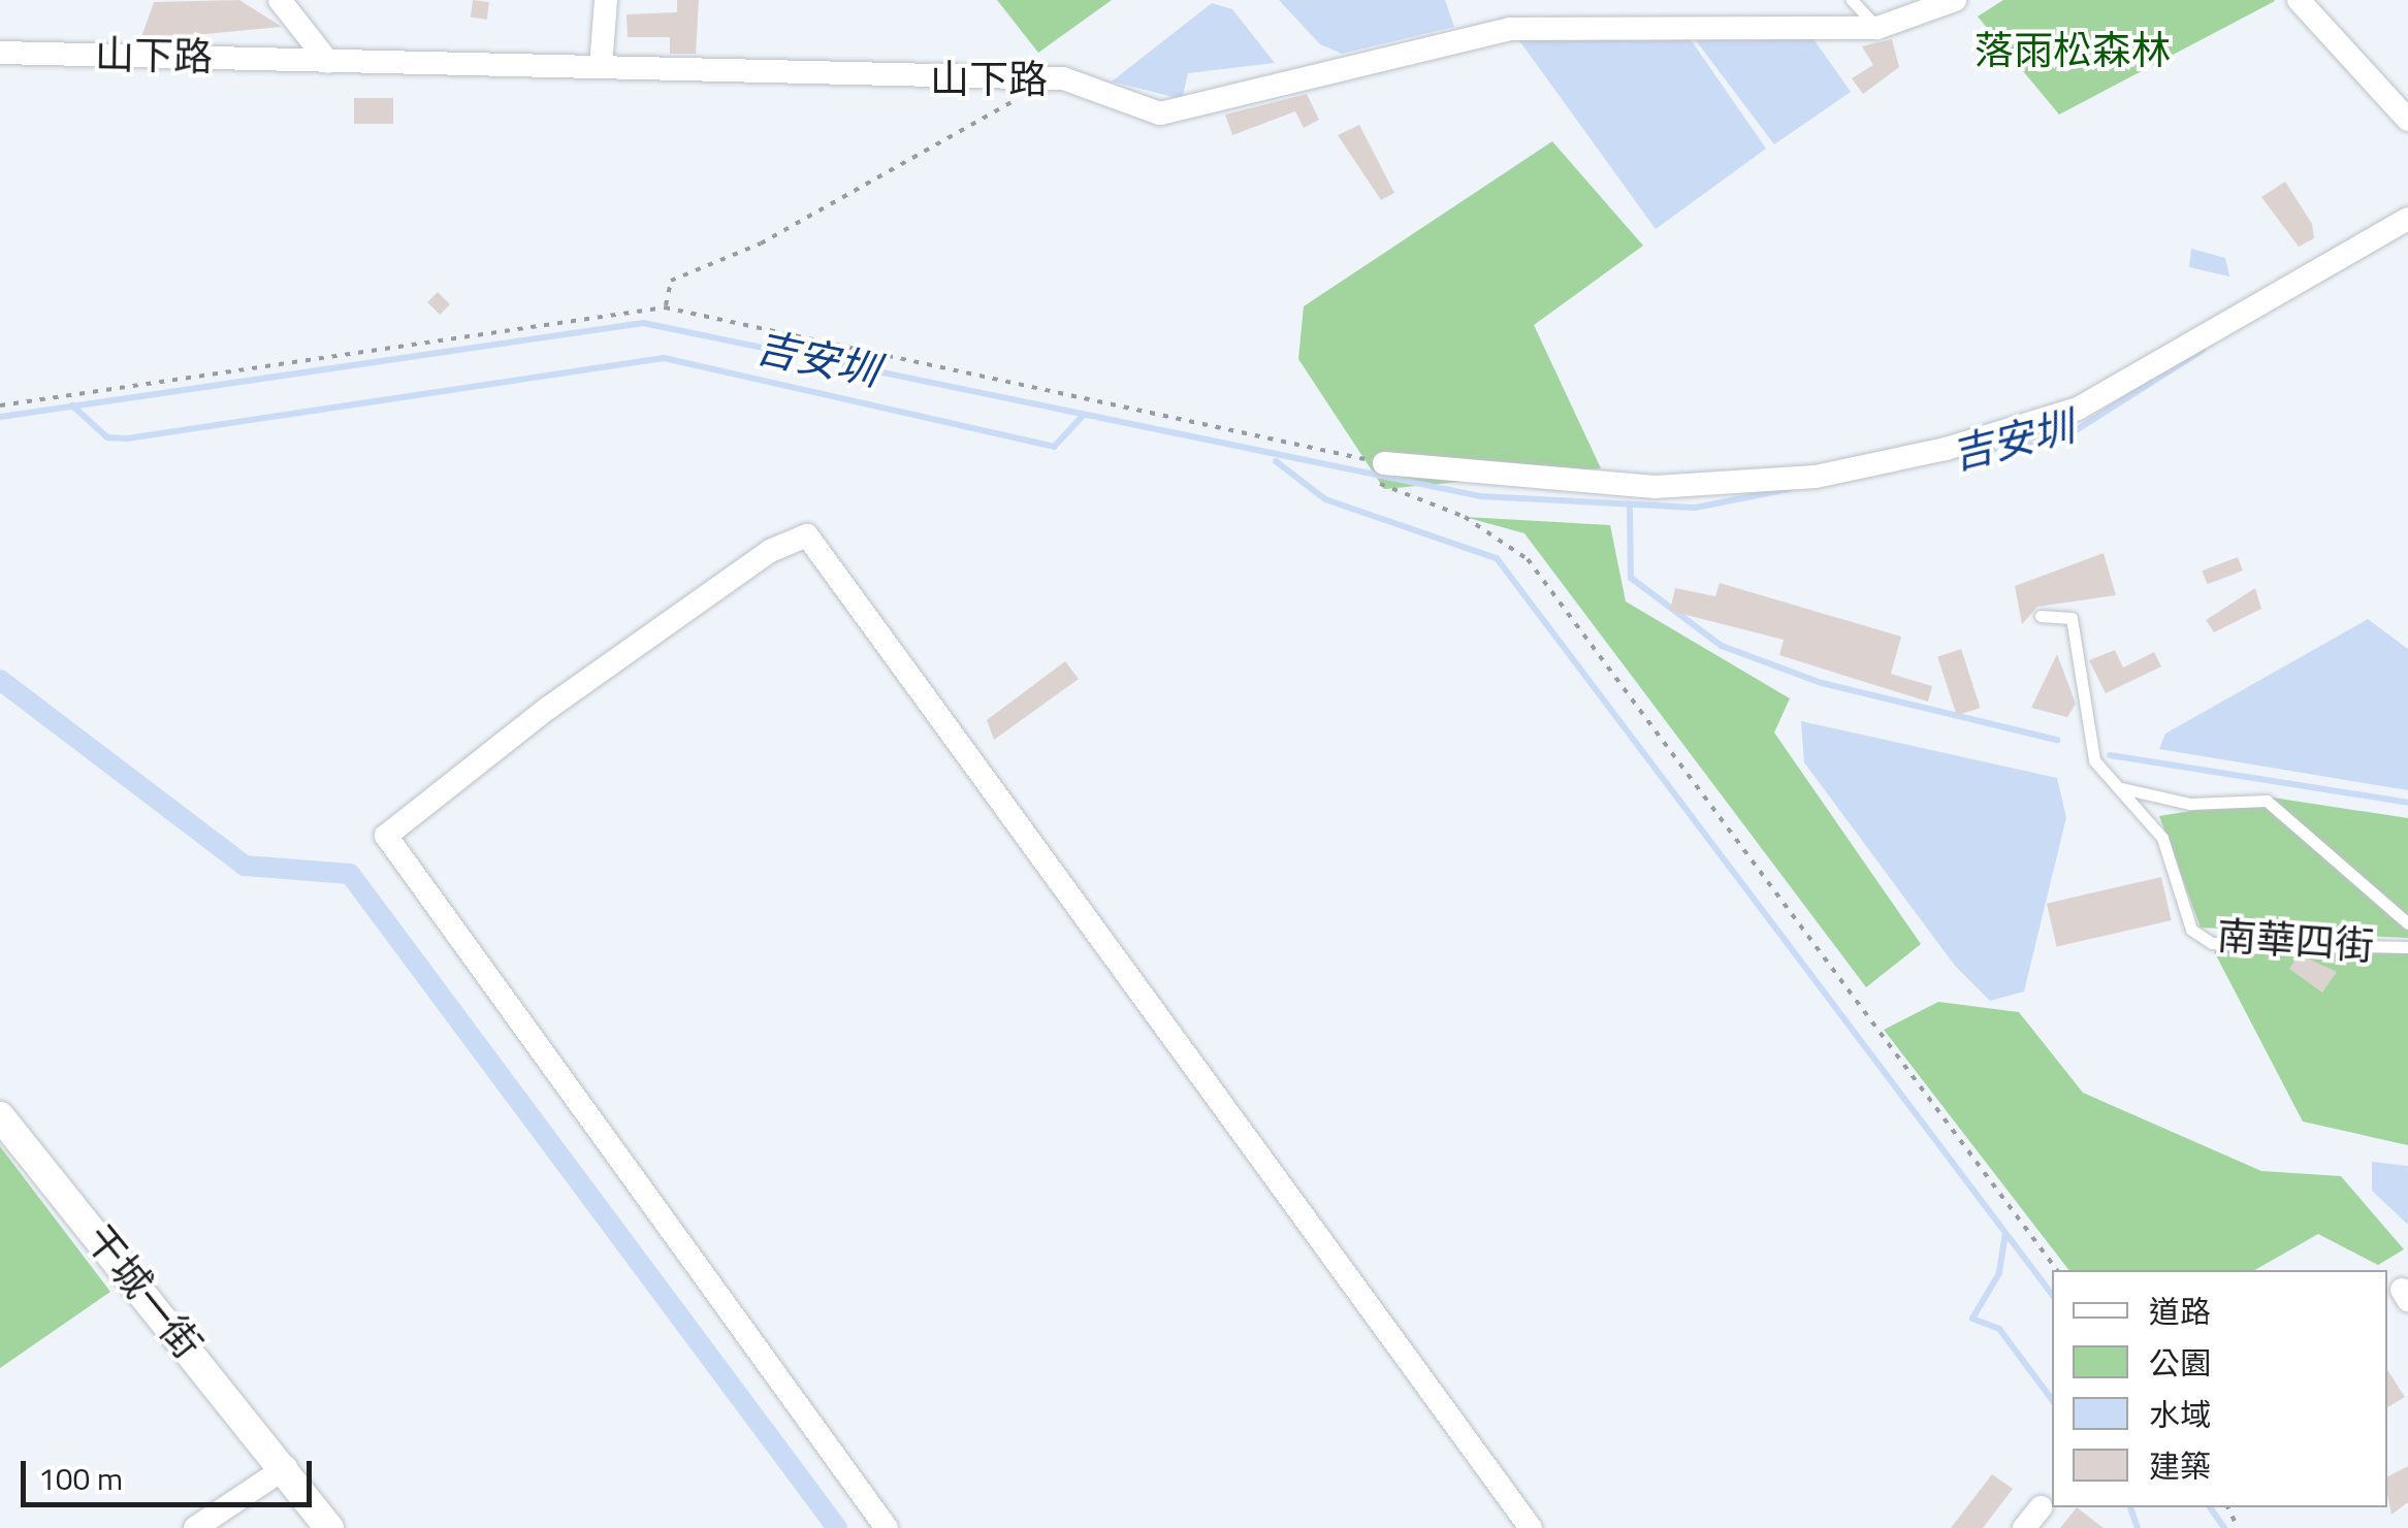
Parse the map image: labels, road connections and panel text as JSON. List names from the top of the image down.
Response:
{
  "streets": {
    "street": ["山下路", "干城一街"],
    "lane": ["南華四街"]
  },
  "water": ["吉安圳"],
  "parks": ["落雨松森林"],
  "legend": [
    "道路",
    "公園",
    "水域",
    "建築"
  ],
  "scale_bar": "100 m"
}
